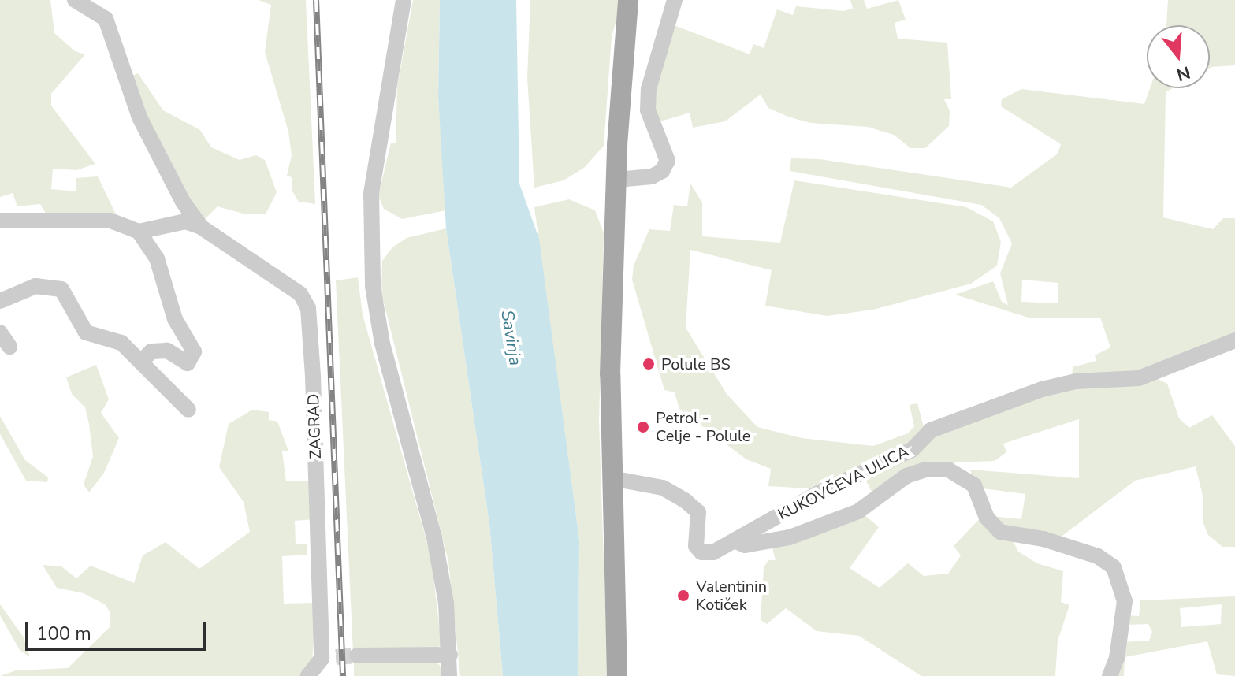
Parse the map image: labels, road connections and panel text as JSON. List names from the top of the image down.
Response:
{
  "streets": {
    "street": ["ZAGRAD", "KUKOVČEVA ULICA"]
  },
  "water": ["Savinja"],
  "places": ["Polule BS", "Petrol - Celje - Polule", "Valentinin Kotiček"],
  "scale_bar": "100 m",
  "north": "bottom"
}
